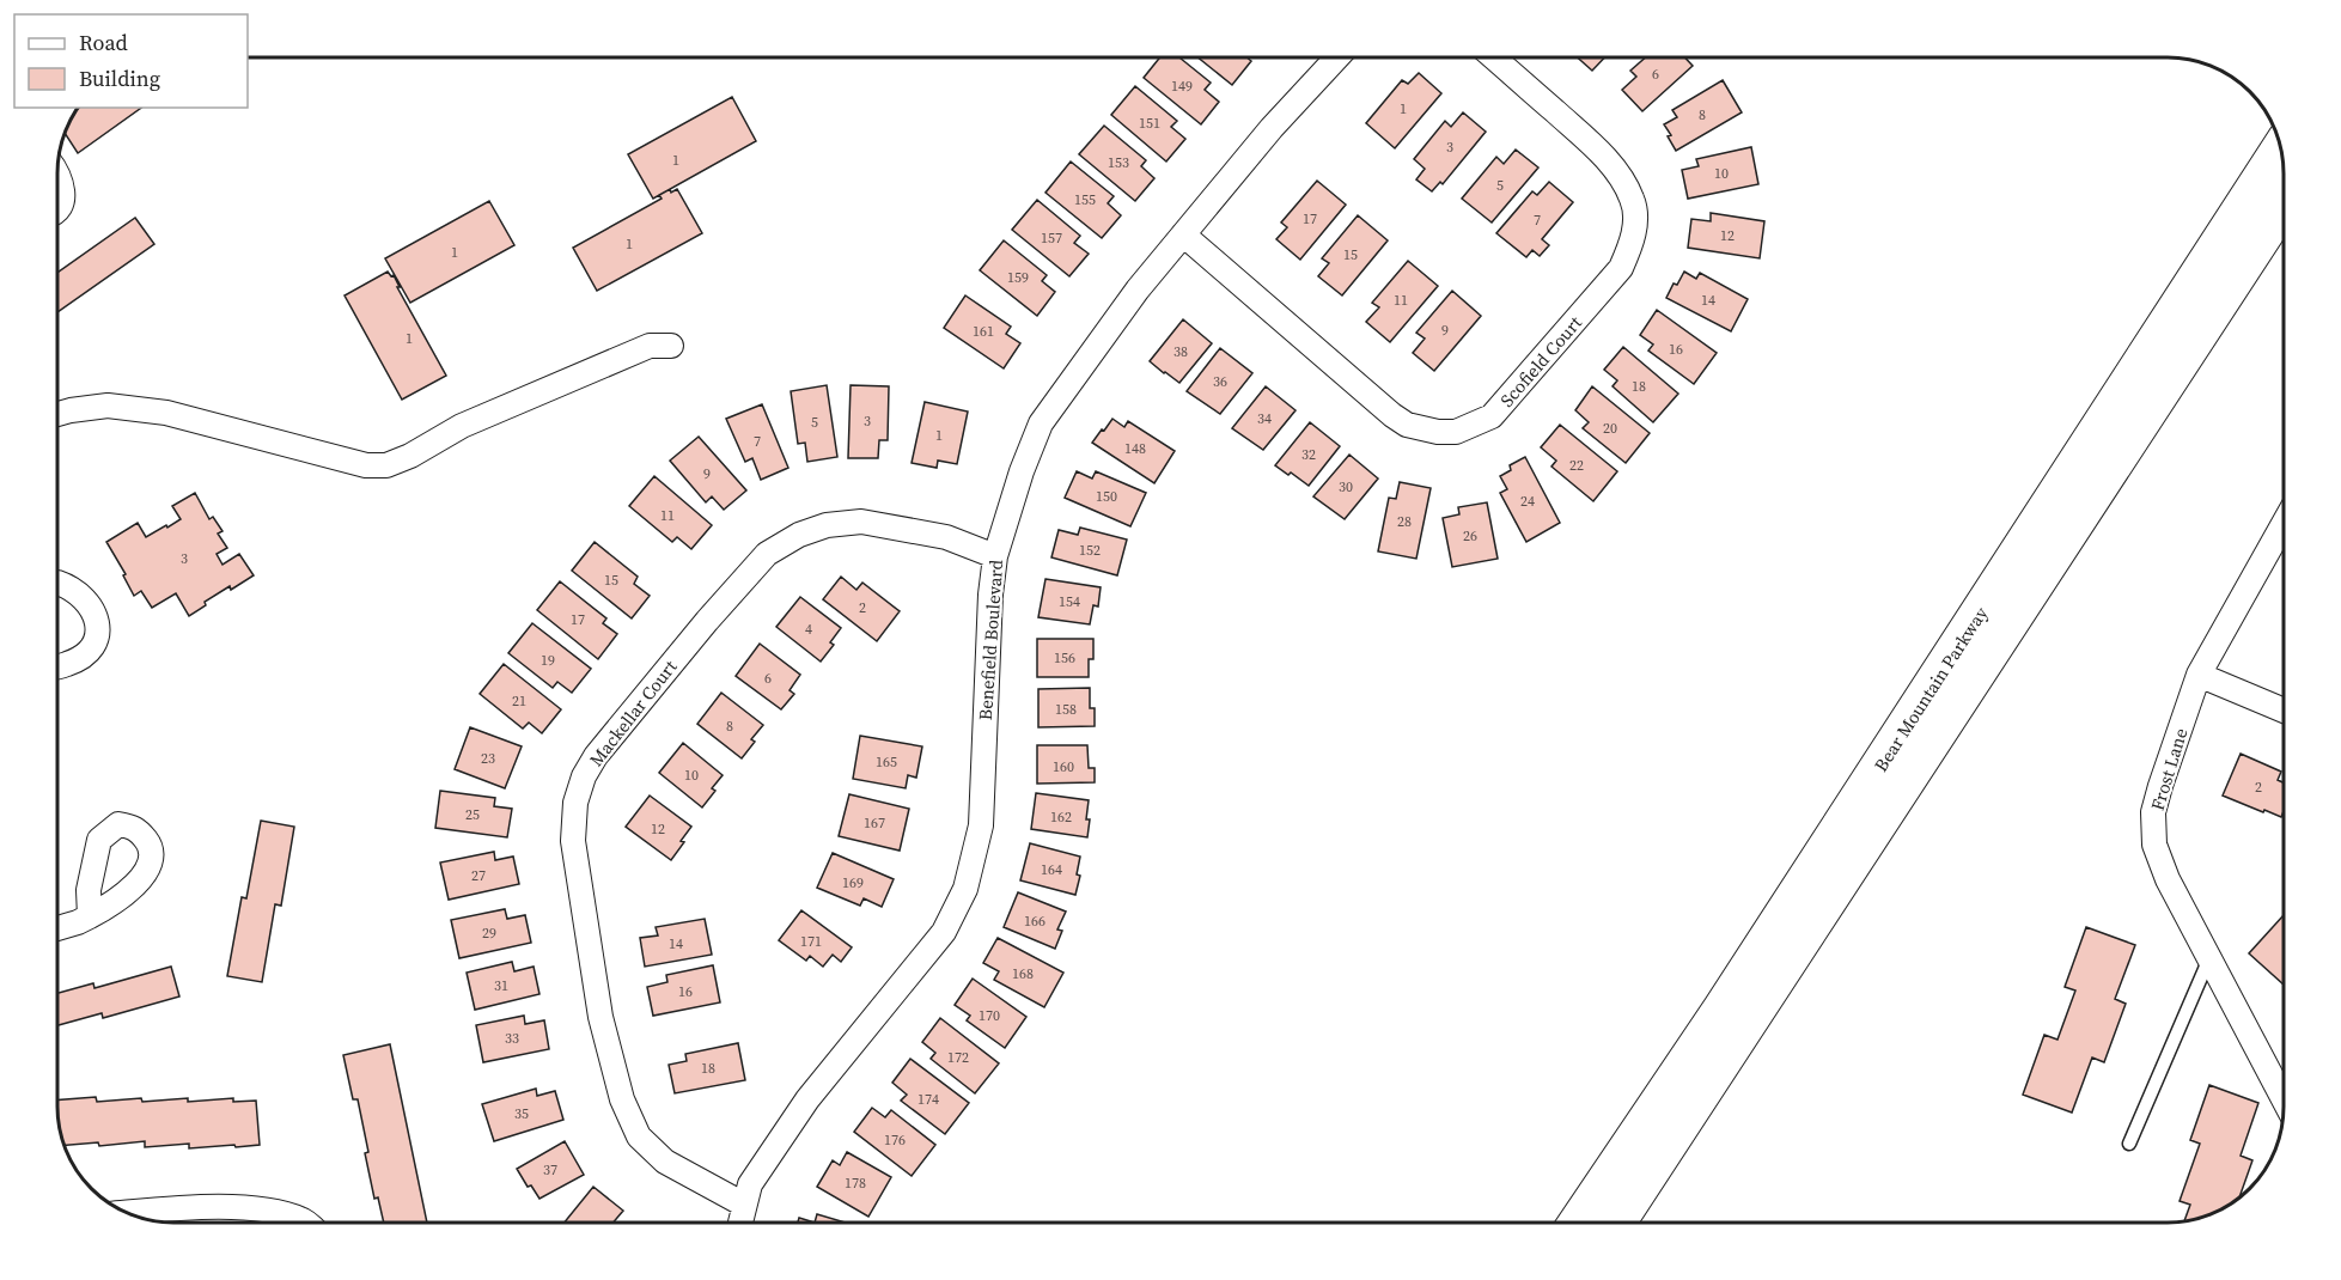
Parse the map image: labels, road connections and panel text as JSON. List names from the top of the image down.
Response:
{
  "streets": {
    "highway": ["Bear Mountain Parkway"],
    "street": [
      "Scofield Court",
      "Benefield Boulevard",
      "Mackellar Court",
      "Frost Lane"
    ]
  },
  "crossings": [
    ["Scofield Court", "Benefield Boulevard"],
    ["Benefield Boulevard", "Mackellar Court"]
  ],
  "house_numbers": [
    "6",
    "149",
    "1",
    "8",
    "151",
    "3",
    "1",
    "153",
    "10",
    "5",
    "155",
    "17",
    "7",
    "12",
    "157",
    "1",
    "1",
    "15",
    "159",
    "11",
    "14",
    "9",
    "161",
    "1",
    "16",
    "38",
    "36",
    "18",
    "34",
    "3",
    "5",
    "20",
    "1",
    "7",
    "148",
    "32",
    "22",
    "9",
    "30",
    "150",
    "24",
    "11",
    "28",
    "26",
    "152",
    "3",
    "15",
    "154",
    "2",
    "17",
    "4",
    "156",
    "19",
    "6",
    "21",
    "158",
    "8",
    "23",
    "165",
    "160",
    "10",
    "2",
    "25",
    "162",
    "167",
    "12",
    "164",
    "27",
    "169",
    "166",
    "29",
    "171",
    "14",
    "168",
    "31",
    "16",
    "170",
    "33",
    "172",
    "18",
    "174",
    "35",
    "176",
    "37",
    "178"
  ],
  "legend": ["Road", "Building"]
}
